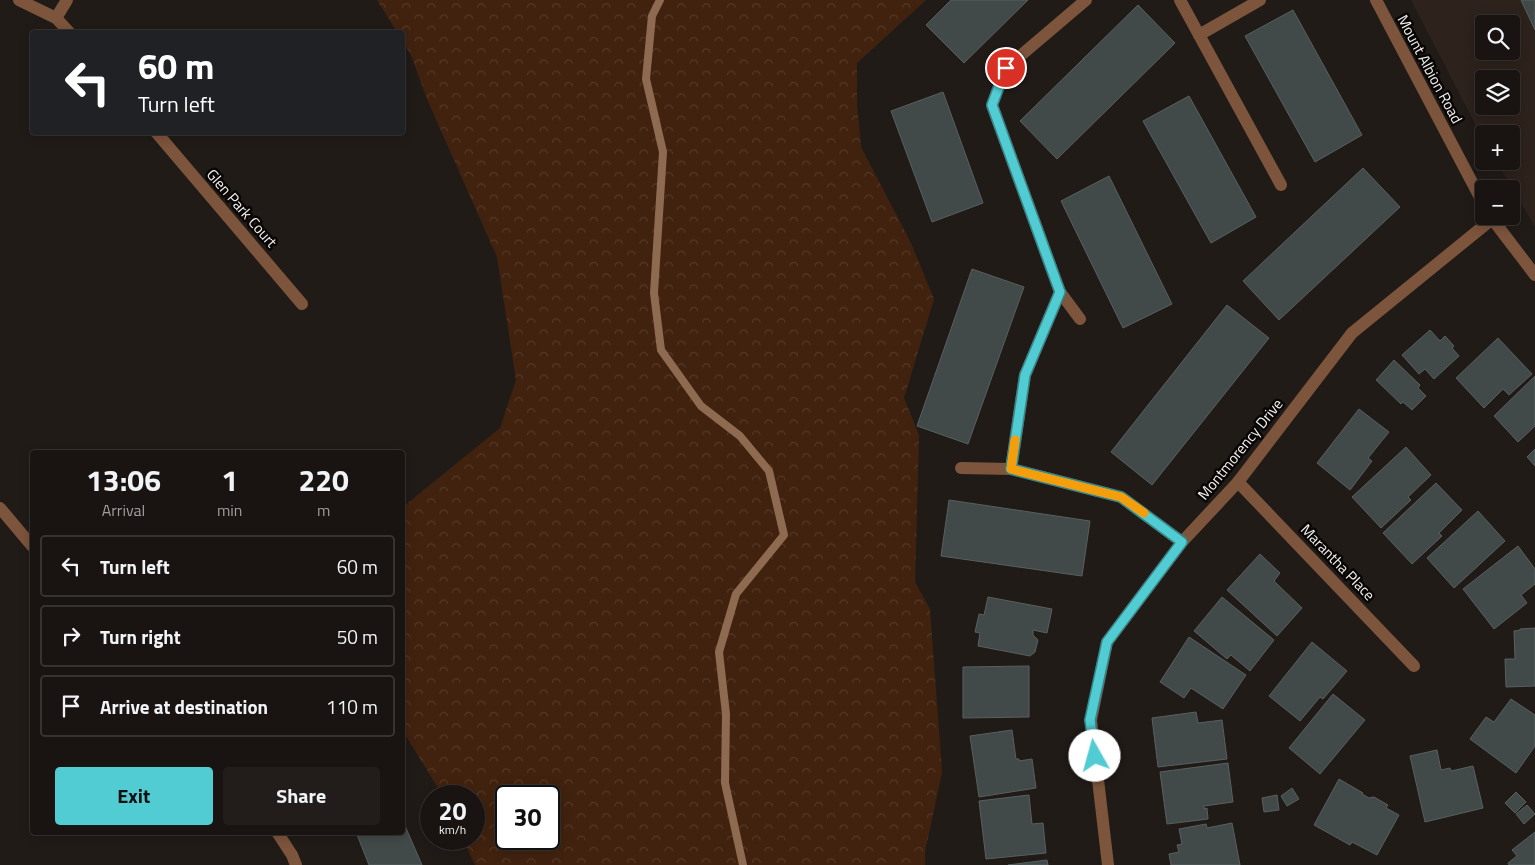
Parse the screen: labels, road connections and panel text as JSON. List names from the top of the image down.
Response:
{
  "streets": {
    "street": [
      "Mount Albion Road",
      "Glen Park Court",
      "Montmorency Drive",
      "Marantha Place"
    ]
  },
  "crossings": [
    ["Montmorency Drive", "Marantha Place"]
  ],
  "page": {
    "map_buttons": ["+", "−"],
    "turn": ["60 m", "Turn left"],
    "eta": [
      "13:06",
      "Arrival",
      "1",
      "min",
      "220",
      "m"
    ],
    "list": [
      {
        "name": "Turn left",
        "value": "60 m"
      },
      {
        "name": "Turn right",
        "value": "50 m"
      },
      {
        "name": "Arrive at destination",
        "value": "110 m"
      }
    ],
    "buttons": ["Exit", "Share"],
    "speed": "20 km/h",
    "limit": "30"
  }
}
